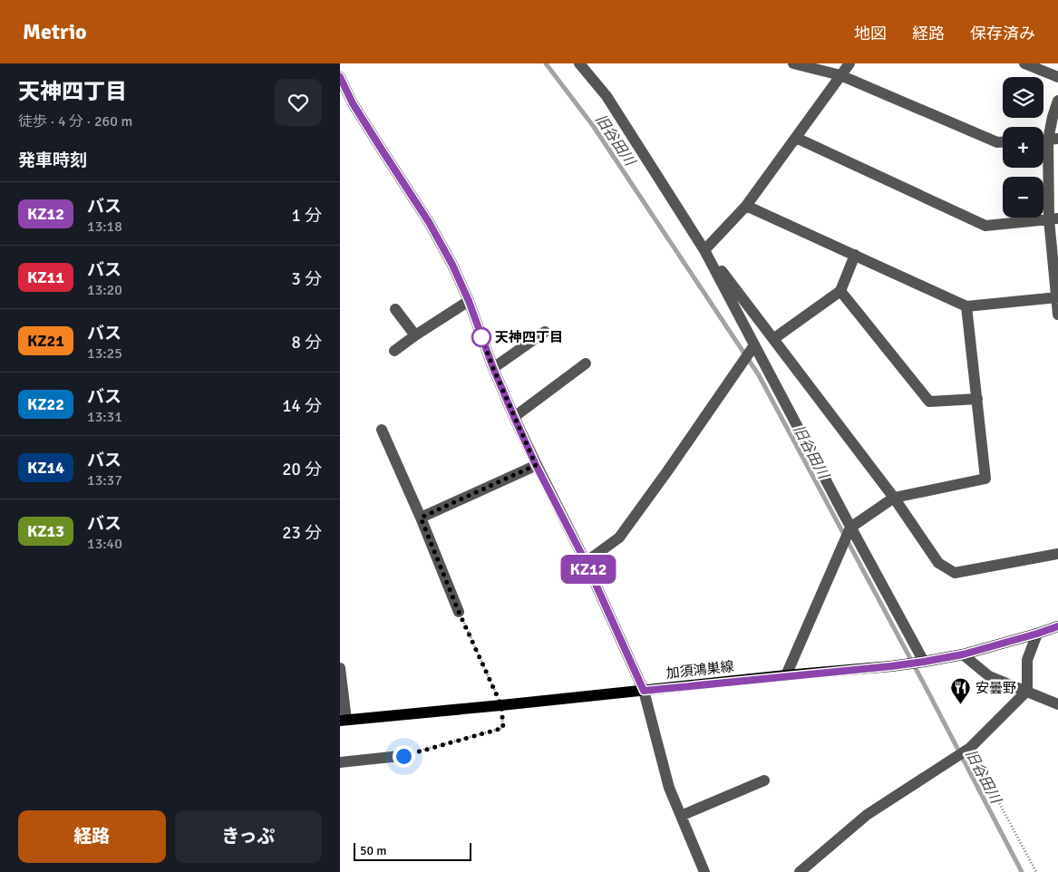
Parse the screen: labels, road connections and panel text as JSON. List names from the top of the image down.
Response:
{
  "streets": {
    "main road": ["加須鴻巣線"]
  },
  "water": ["旧谷田川"],
  "places": {
    "other": ["天神四丁目"],
    "restaurant": ["安曇野"]
  },
  "lines": ["bus line KZ12"],
  "scale_bar": "50 m",
  "page": {
    "header": "Metrio",
    "nav": ["地図", "経路", "保存済み"],
    "heading": [
      ["天神四丁目", "徒歩 · 4 分 · 260 m"],
      "発車時刻"
    ],
    "on_map": "KZ12",
    "map_buttons": ["+", "−"],
    "list": [
      {
        "mark": "KZ12",
        "name": "バス",
        "note": "13:18",
        "value": "1 分"
      },
      {
        "mark": "KZ11",
        "name": "バス",
        "note": "13:20",
        "value": "3 分"
      },
      {
        "mark": "KZ21",
        "name": "バス",
        "note": "13:25",
        "value": "8 分"
      },
      {
        "mark": "KZ22",
        "name": "バス",
        "note": "13:31",
        "value": "14 分"
      },
      {
        "mark": "KZ14",
        "name": "バス",
        "note": "13:37",
        "value": "20 分"
      },
      {
        "mark": "KZ13",
        "name": "バス",
        "note": "13:40",
        "value": "23 分"
      }
    ],
    "buttons": ["経路", "きっぷ"],
    "scale": "50 m"
  }
}
